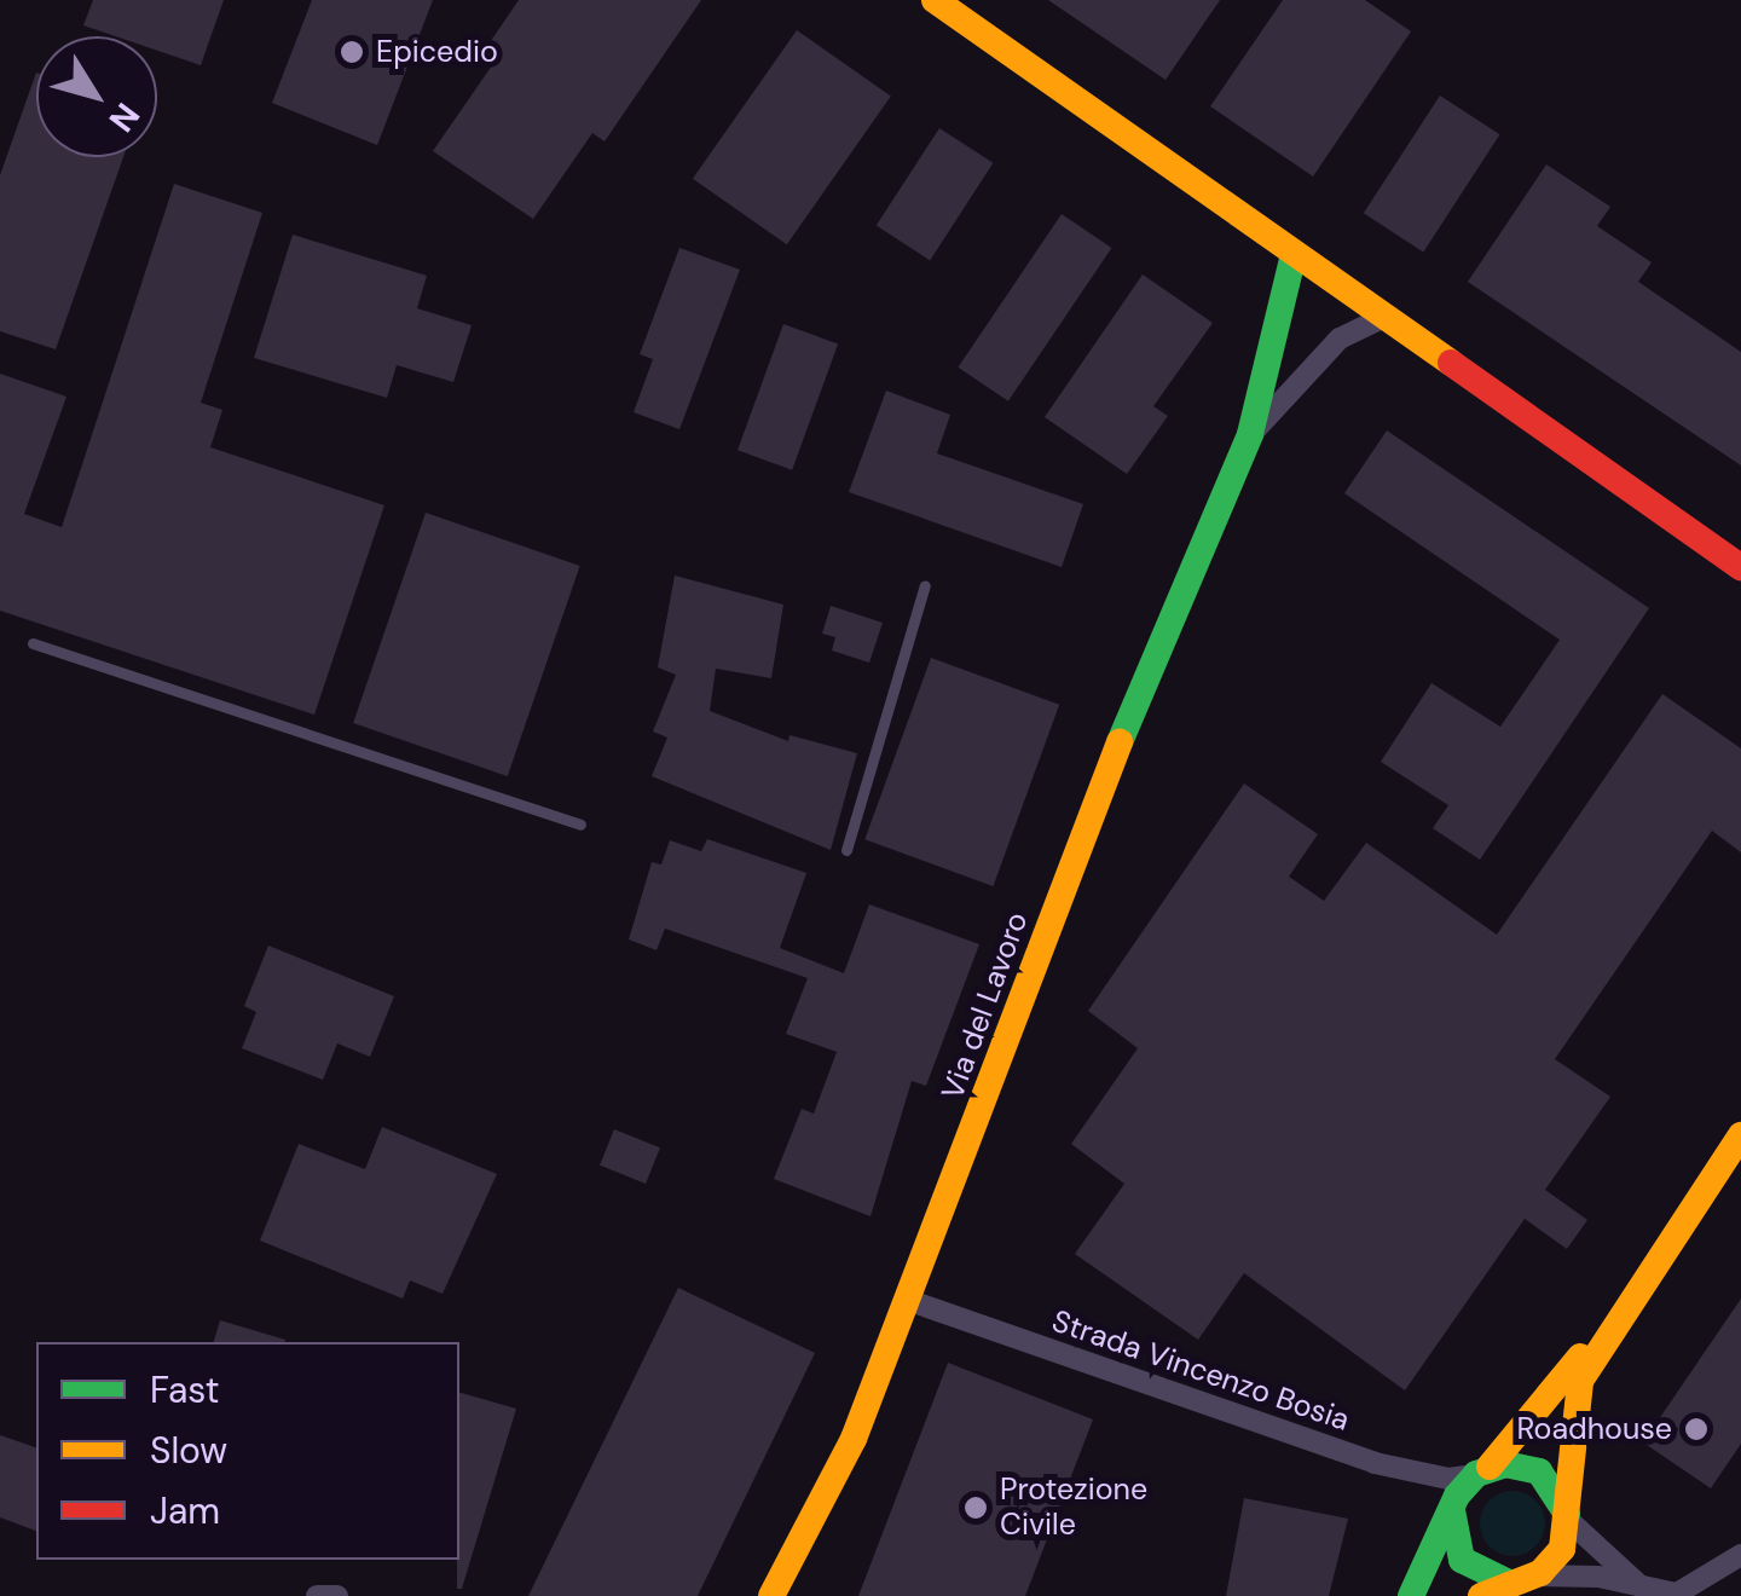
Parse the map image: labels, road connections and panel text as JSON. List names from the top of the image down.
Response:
{
  "streets": {
    "street": ["Via del Lavoro", "Strada Vincenzo Bosia"]
  },
  "crossings": [
    ["Via del Lavoro", "Strada Vincenzo Bosia"]
  ],
  "places": ["Epicedio", "Roadhouse", "Protezione Civile"],
  "legend": ["Fast", "Slow", "Jam"],
  "north": "bottom right"
}
